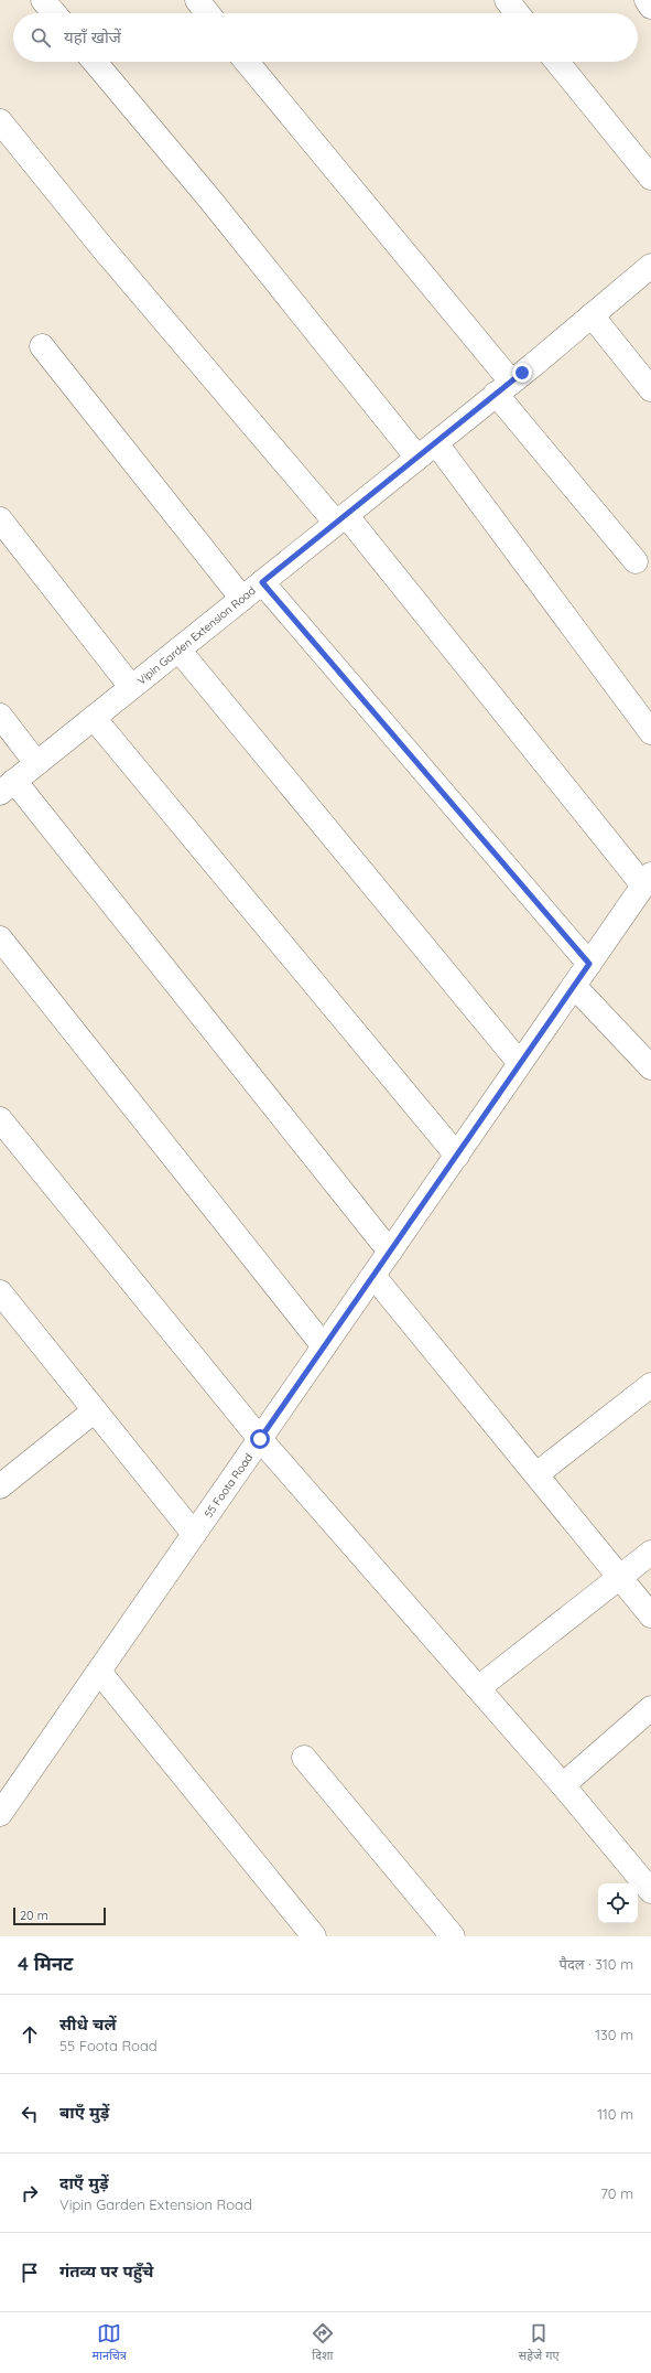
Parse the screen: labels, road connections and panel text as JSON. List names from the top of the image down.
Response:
{
  "streets": {
    "street": ["Vipin Garden Extension Road", "55 Foota Road"]
  },
  "scale_bar": "20 m",
  "page": {
    "search": "यहाँ खोजें",
    "scale": "20 m",
    "heading": ["4 मिनट", "पैदल · 310 m"],
    "list": [
      ["सीधे चलें", "55 Foota Road", "130 m"],
      ["बाएँ मुड़ें", "110 m"],
      ["दाएँ मुड़ें", "Vipin Garden Extension Road", "70 m"],
      "गंतव्य पर पहुँचे"
    ],
    "nav": ["मानचित्र", "दिशा", "सहेजे गए"]
  }
}
